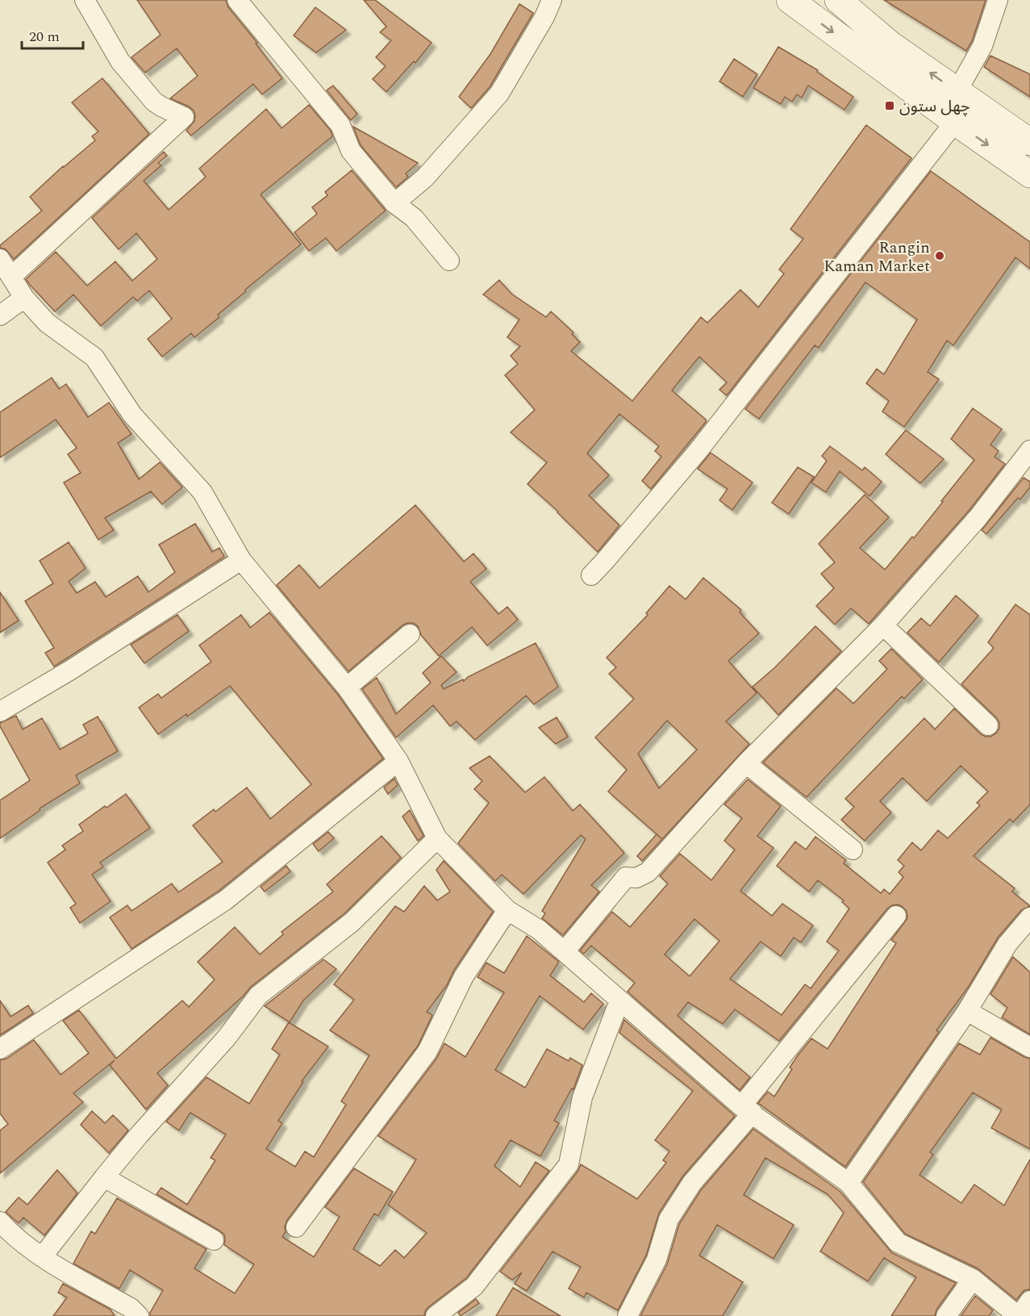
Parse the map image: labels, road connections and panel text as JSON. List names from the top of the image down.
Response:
{
  "places": {
    "transit": ["چهل ستون"],
    "other": ["Rangin Kaman Market"]
  },
  "scale_bar": "20 m"
}
